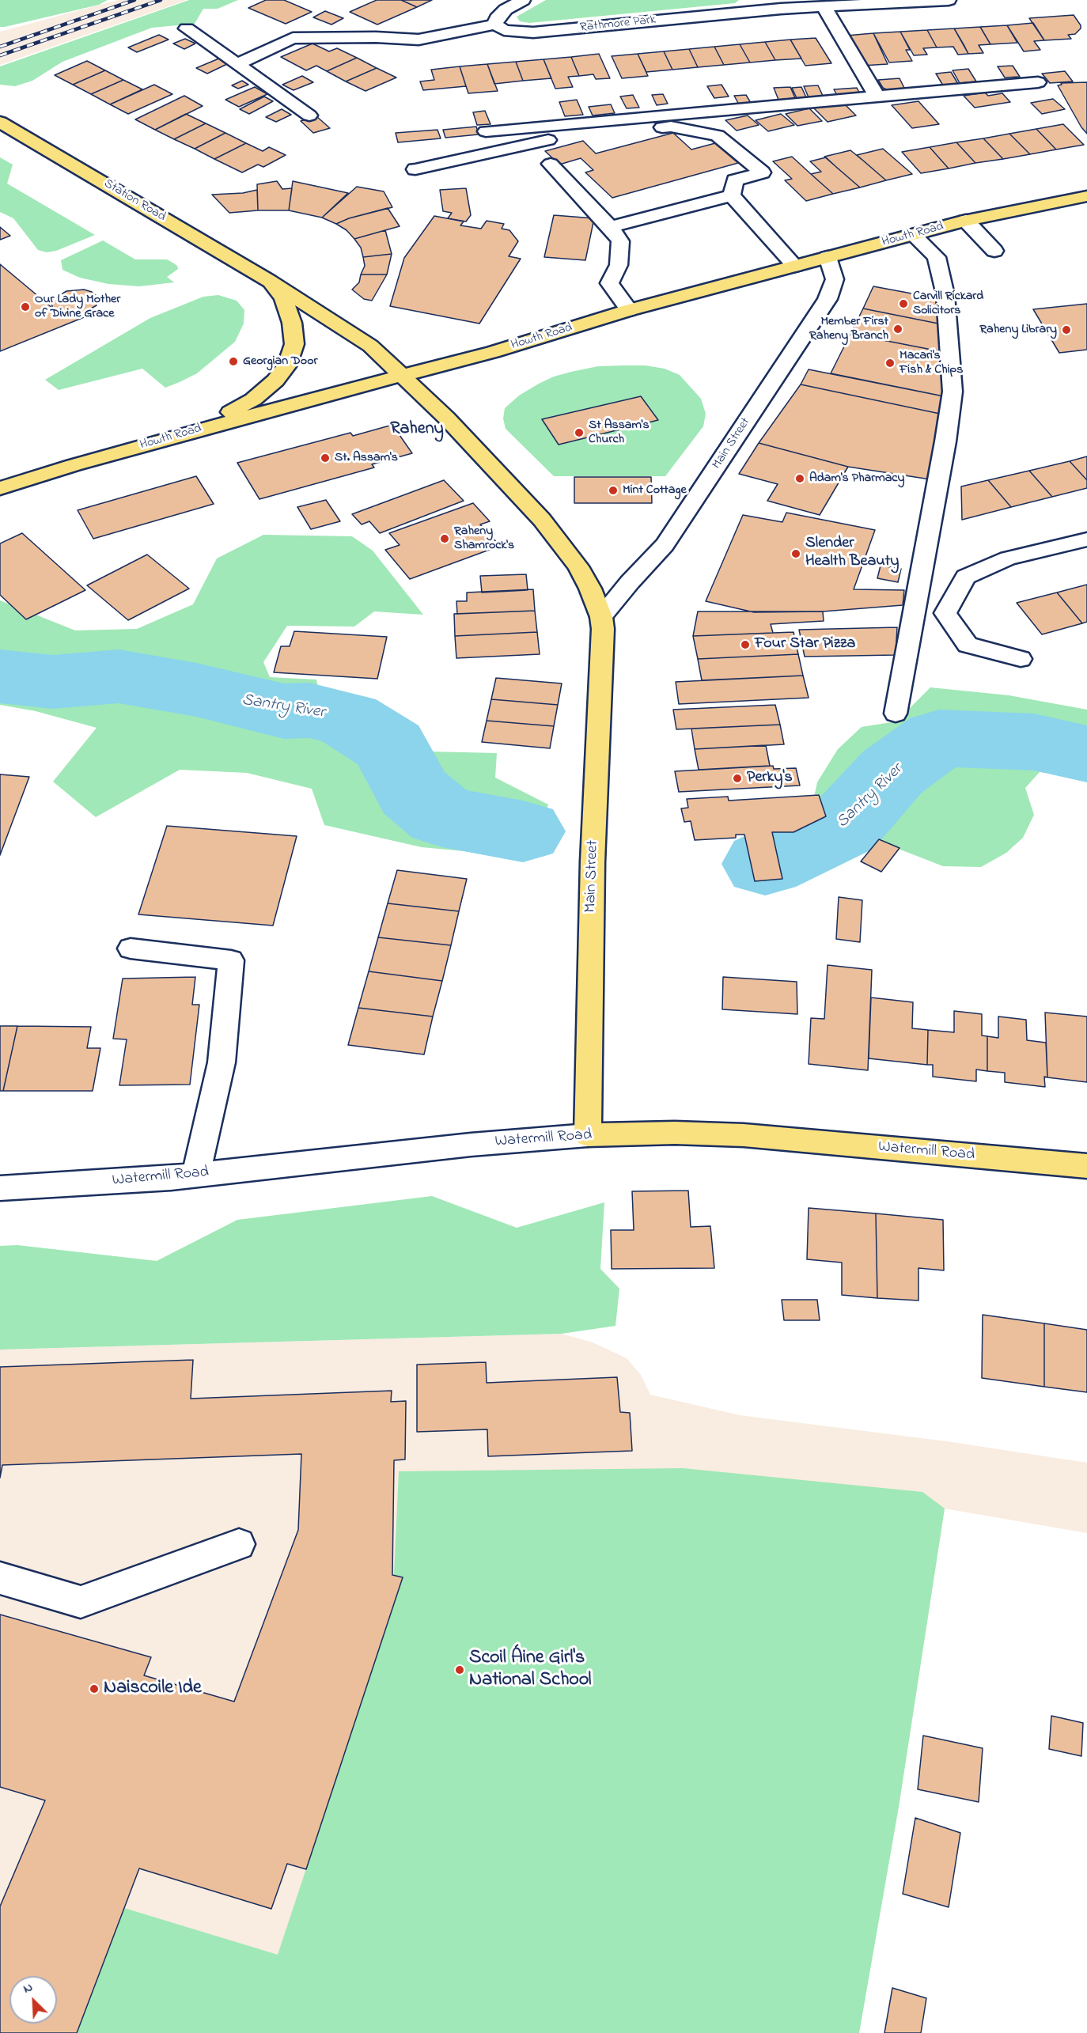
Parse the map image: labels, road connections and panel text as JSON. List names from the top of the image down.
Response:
{
  "streets": {
    "main road": [
      "Station Road",
      "Howth Road",
      "Main Street",
      "Watermill Road"
    ],
    "street": ["Rathmore Park"]
  },
  "crossings": [
    ["Station Road", "Howth Road"],
    ["Station Road", "Main Street"],
    ["Howth Road", "Main Street"],
    ["Main Street", "Watermill Road"]
  ],
  "districts": ["Raheny"],
  "water": ["Santry River"],
  "places": [
    "Carvill Rickard Solicitors",
    "Our Lady Mother of Divine Grace",
    "Member First Raheny Branch",
    "Raheny Library",
    "Georgian Door",
    "Macari's Fish & Chips",
    "St Assam's Church",
    "St. Assam's",
    "Adam's Pharmacy",
    "Mint Cottage",
    "Raheny Shamrock's",
    "Slender Health Beauty",
    "Four Star Pizza",
    "Perky's",
    "Scoil Áine Girl's National School",
    "Naiscoile Ide"
  ],
  "north": "top left"
}
